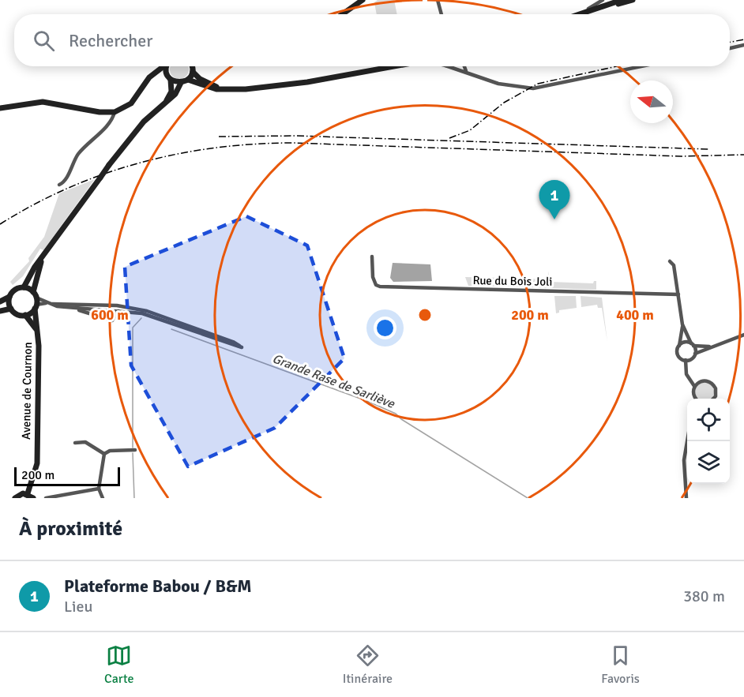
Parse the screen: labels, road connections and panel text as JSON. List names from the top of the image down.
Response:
{
  "streets": {
    "main road": ["Avenue de Cournon"],
    "street": ["Rue du Bois Joli"]
  },
  "water": ["Grande Rase de Sarliève"],
  "scale_bar": "200 m",
  "north": "left",
  "page": {
    "search": "Rechercher",
    "pins": "1",
    "scale": "200 m",
    "heading": "À proximité",
    "list": [
      {
        "mark": "1",
        "name": "Plateforme Babou / B&M",
        "note": "Lieu",
        "value": "380 m"
      }
    ],
    "nav": ["Carte", "Itinéraire", "Favoris"]
  },
  "rings": ["200 m", "400 m", "600 m"]
}
